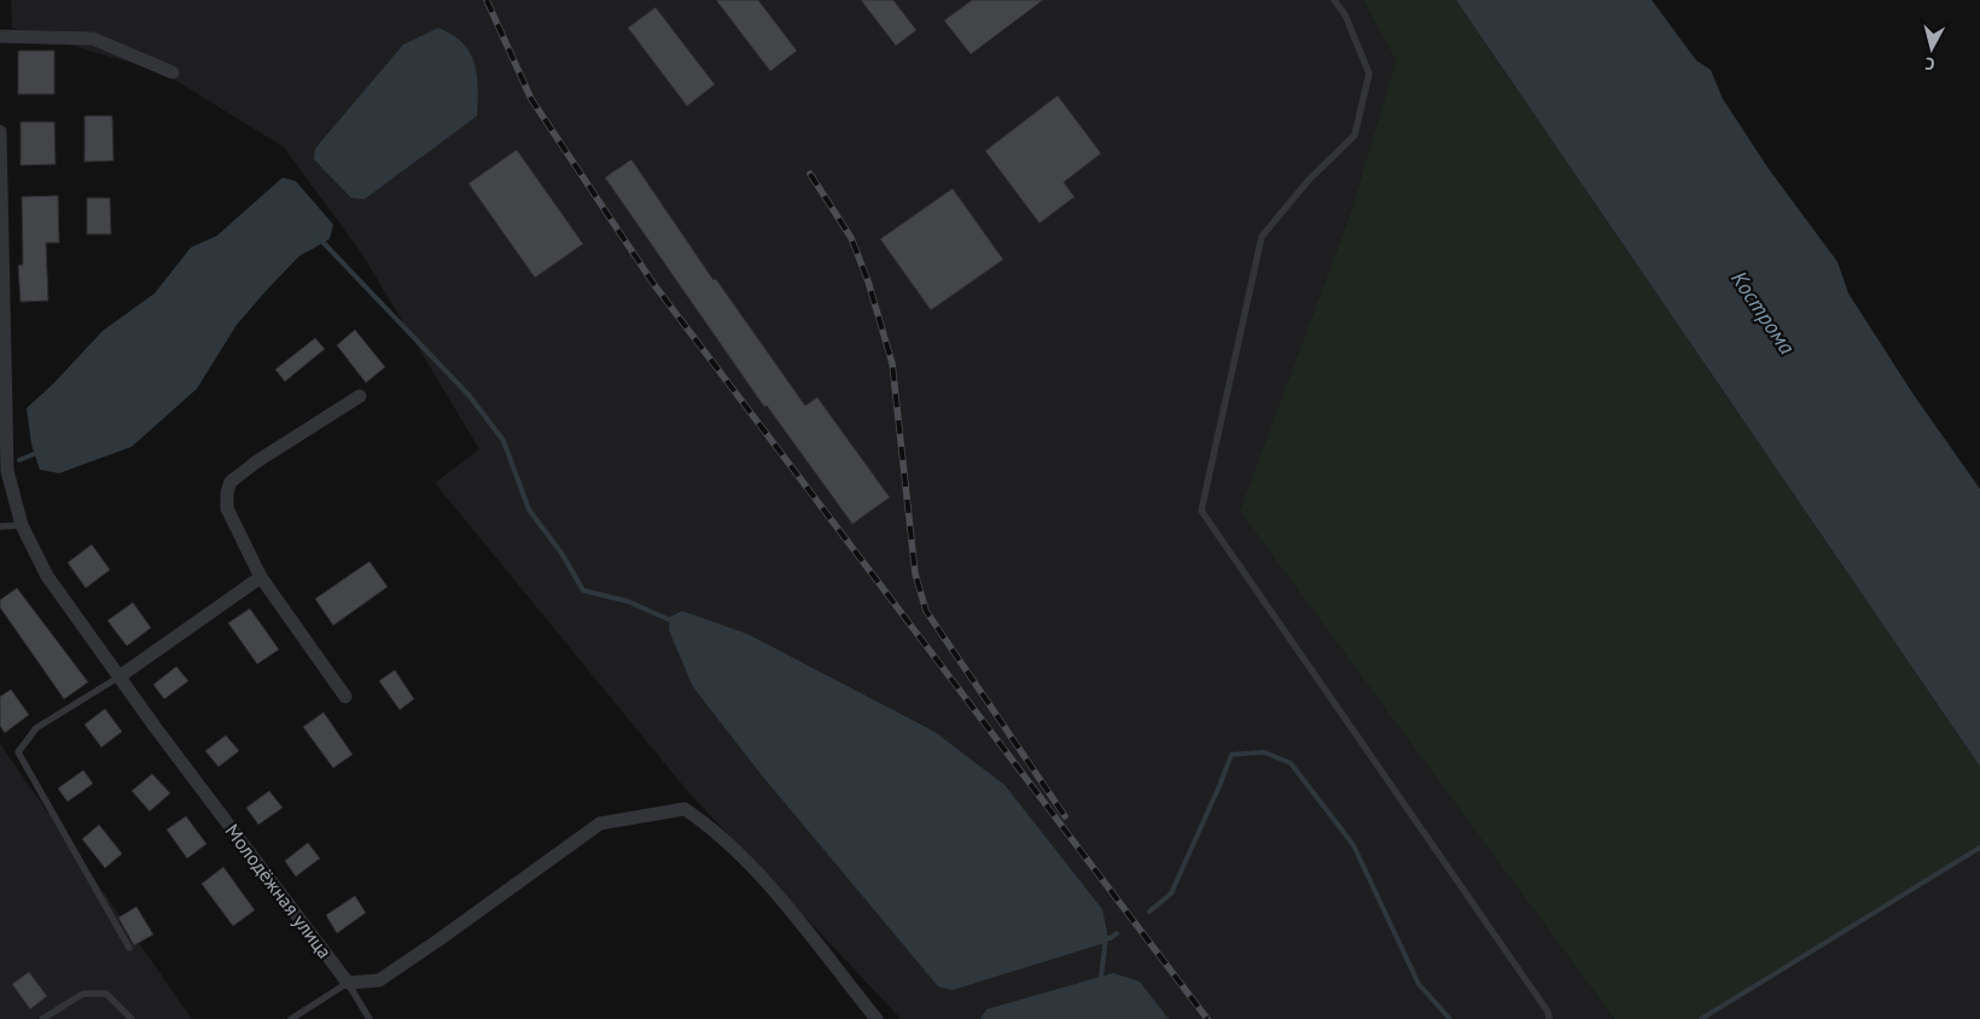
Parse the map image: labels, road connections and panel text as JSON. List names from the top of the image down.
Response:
{
  "streets": {
    "street": ["Молодёжная улица"]
  },
  "water": ["Кострома"],
  "north": "bottom"
}
